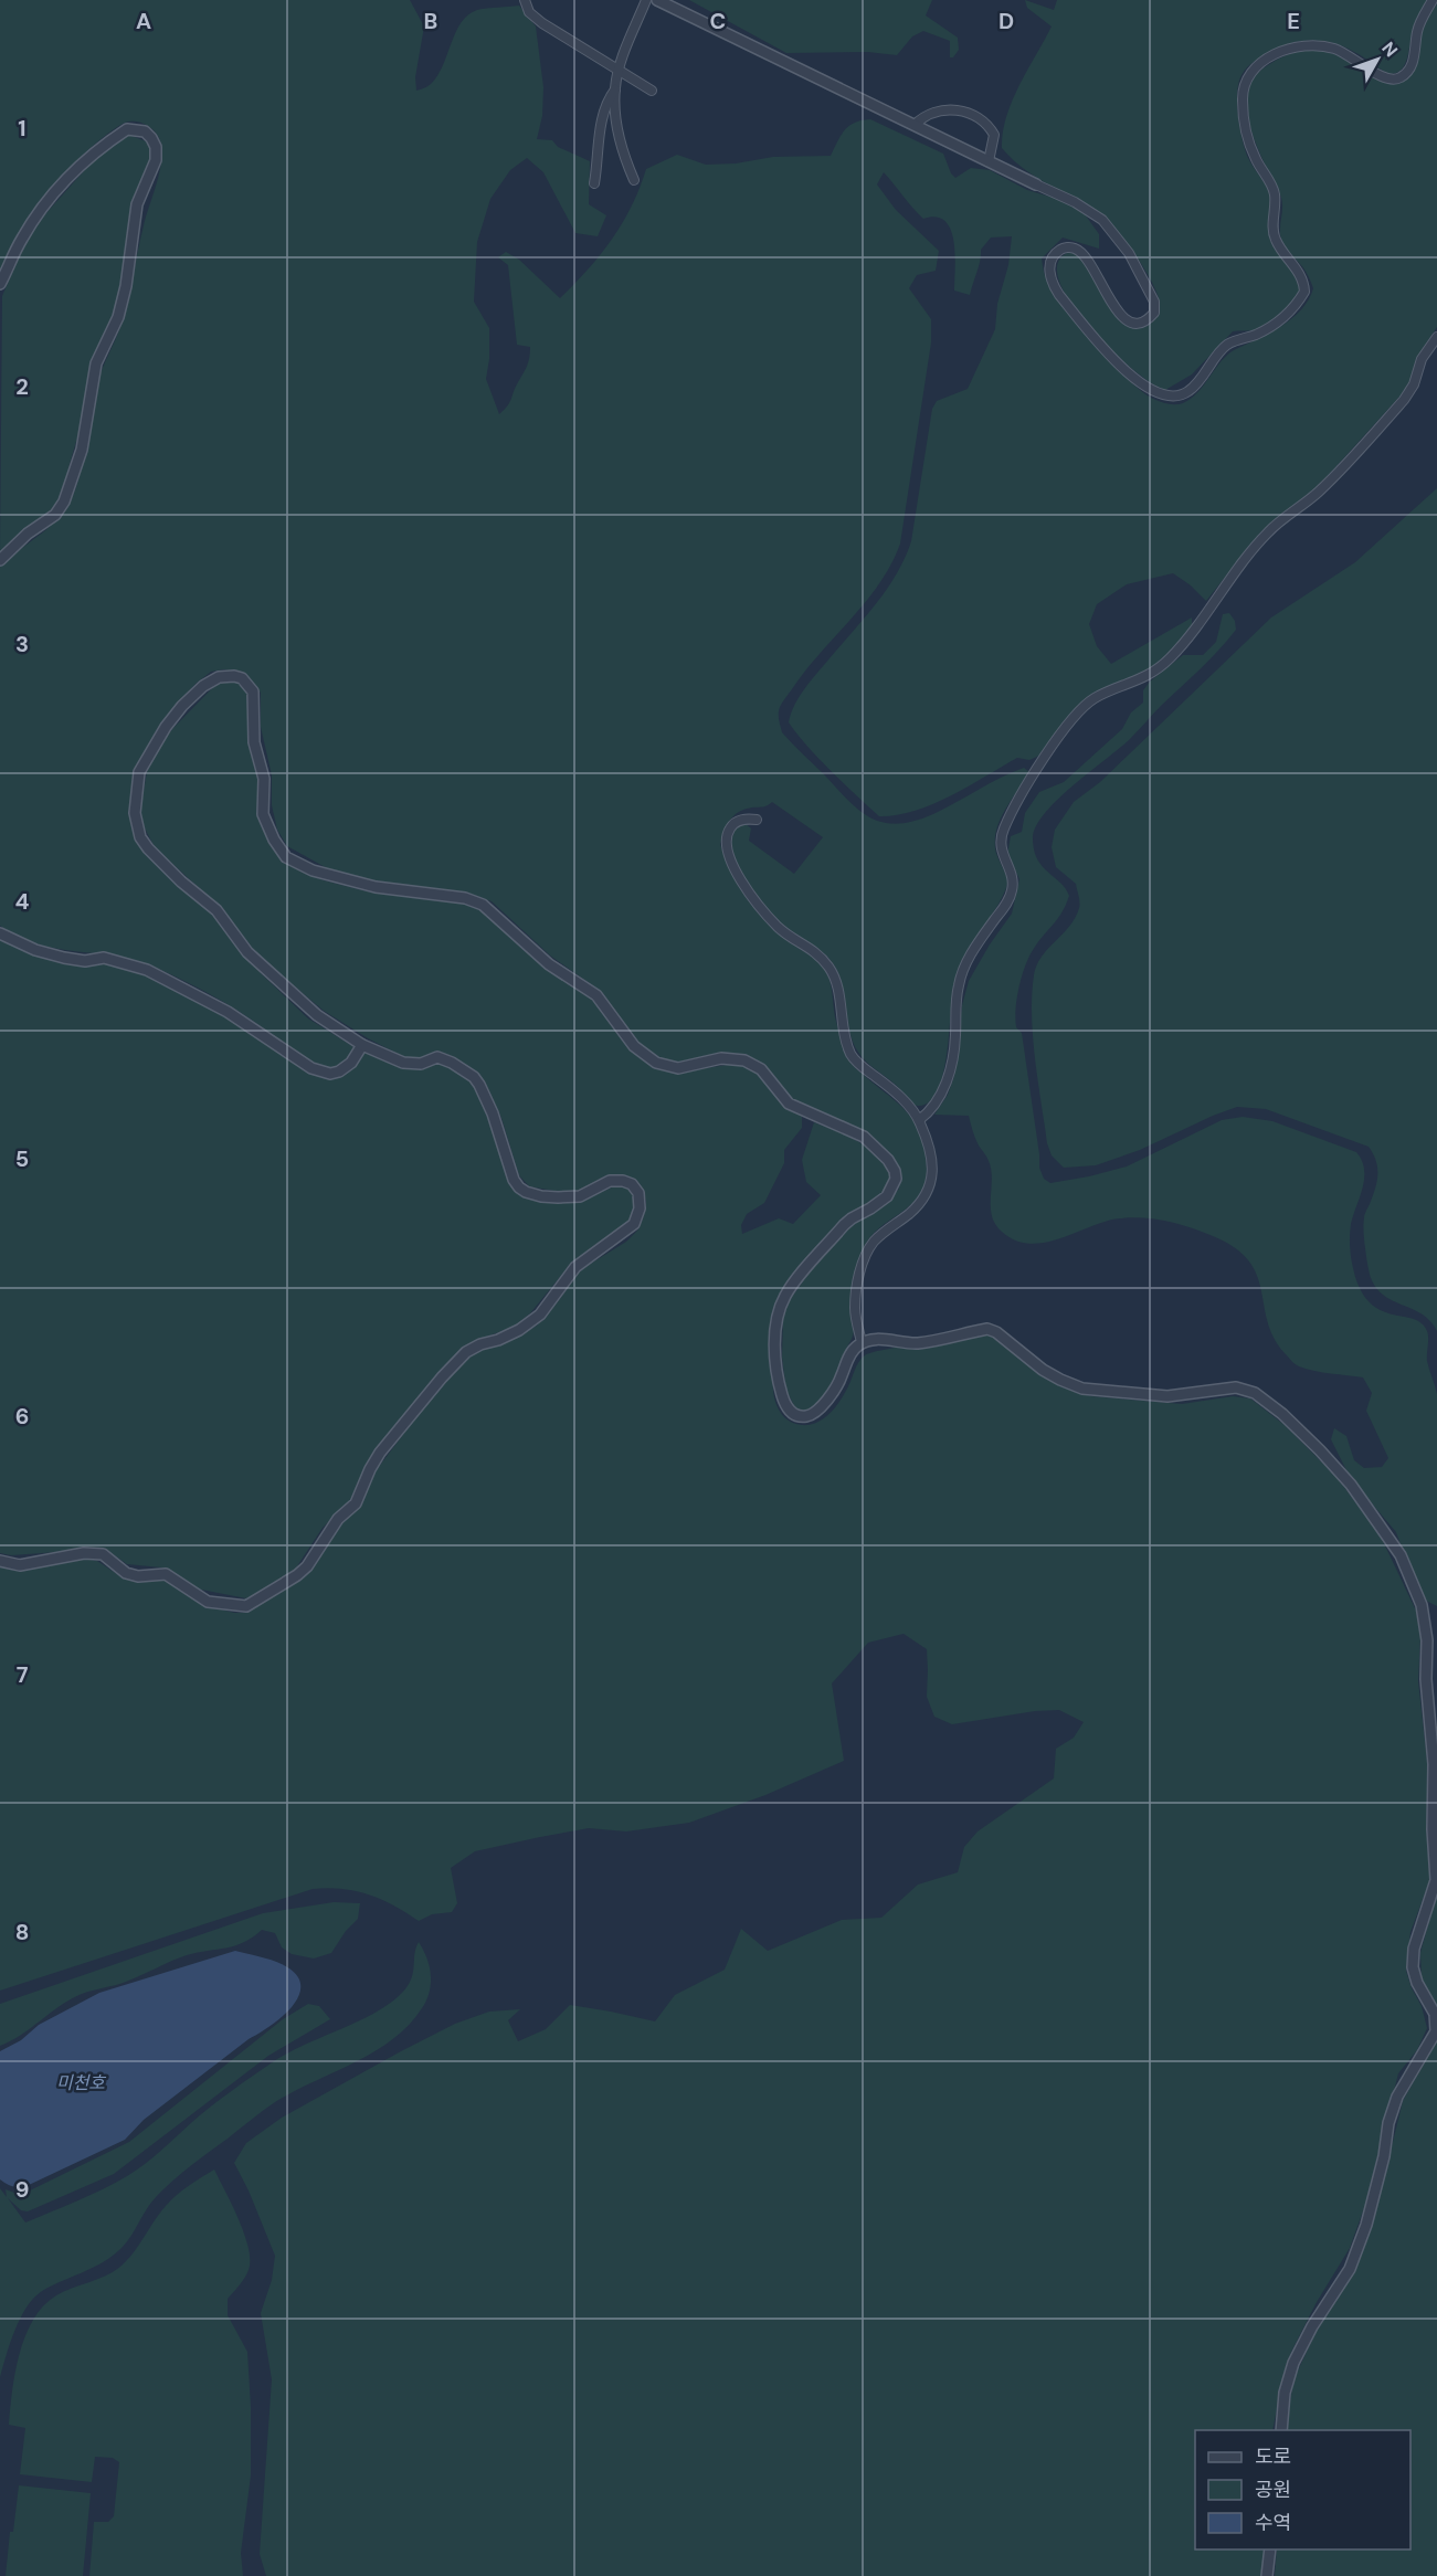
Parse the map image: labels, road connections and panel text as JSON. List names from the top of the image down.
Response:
{
  "water": ["미천호"],
  "legend": ["도로", "공원", "수역"],
  "north": "top right",
  "grid": {
    "columns": [
      "A",
      "B",
      "C",
      "D",
      "E"
    ],
    "rows": [
      "1",
      "2",
      "3",
      "4",
      "5",
      "6",
      "7",
      "8",
      "9"
    ]
  }
}
